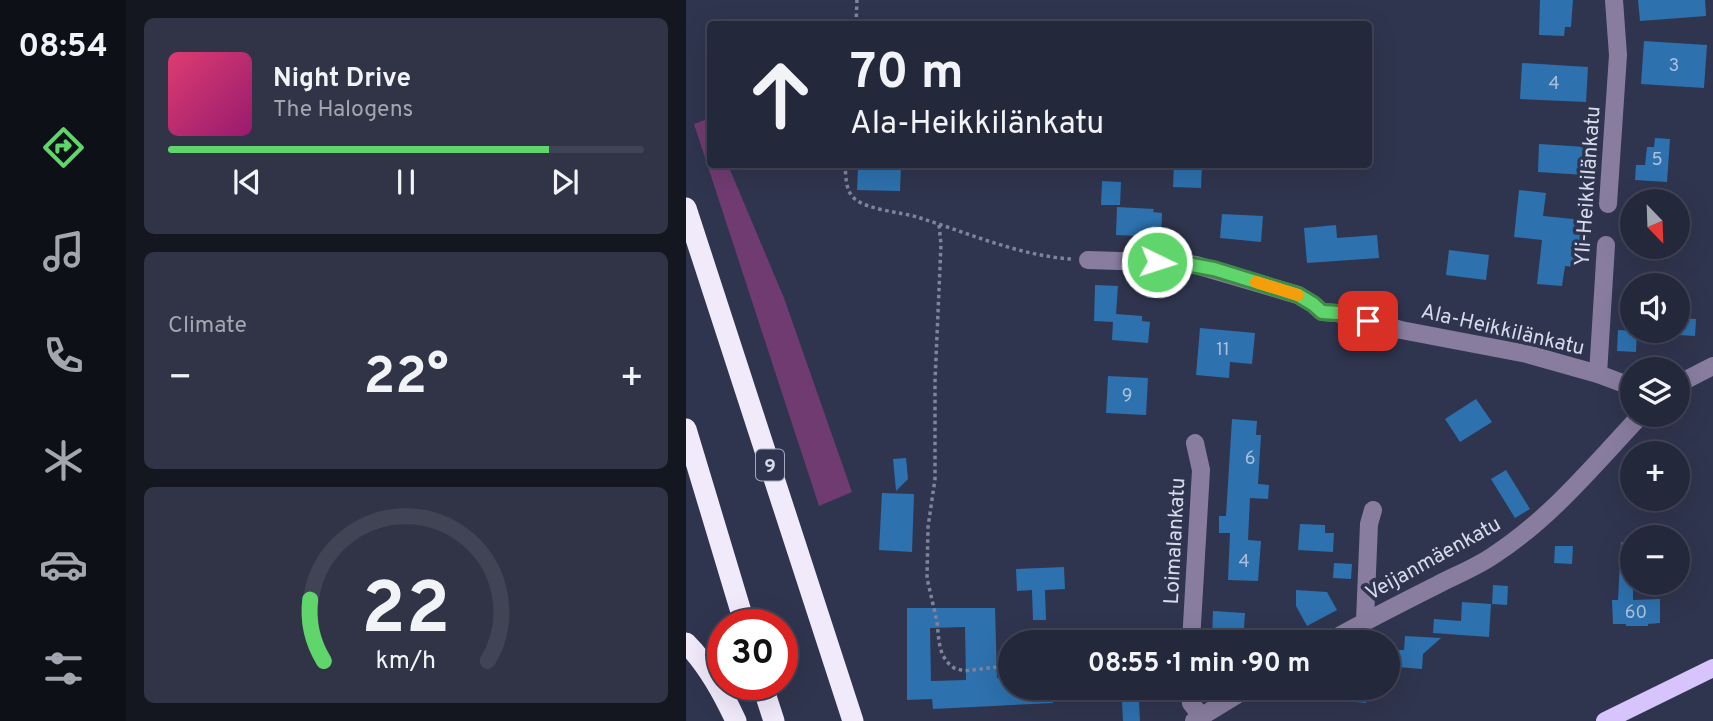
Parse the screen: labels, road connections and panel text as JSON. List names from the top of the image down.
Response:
{
  "streets": {
    "highway": ["9"],
    "street": [
      "Yli-Heikkilänkatu",
      "Ala-Heikkilänkatu",
      "Loimalankatu",
      "Veijanmäenkatu"
    ]
  },
  "crossings": [
    ["Yli-Heikkilänkatu", "Ala-Heikkilänkatu"]
  ],
  "house_numbers": [
    "3",
    "4",
    "5",
    "11",
    "9",
    "6",
    "4",
    "60"
  ],
  "north": "bottom right",
  "page": {
    "tabs": "08:54",
    "turn": ["70 m", "Ala-Heikkilänkatu"],
    "song": ["Night Drive", "The Halogens"],
    "map_buttons": ["+", "−"],
    "tile": "Climate",
    "heat": ["−", "22°", "+"],
    "limit": "30",
    "trip": "08:55 · 1 min · 90 m",
    "gauge": ["22", "km/h"]
  }
}
